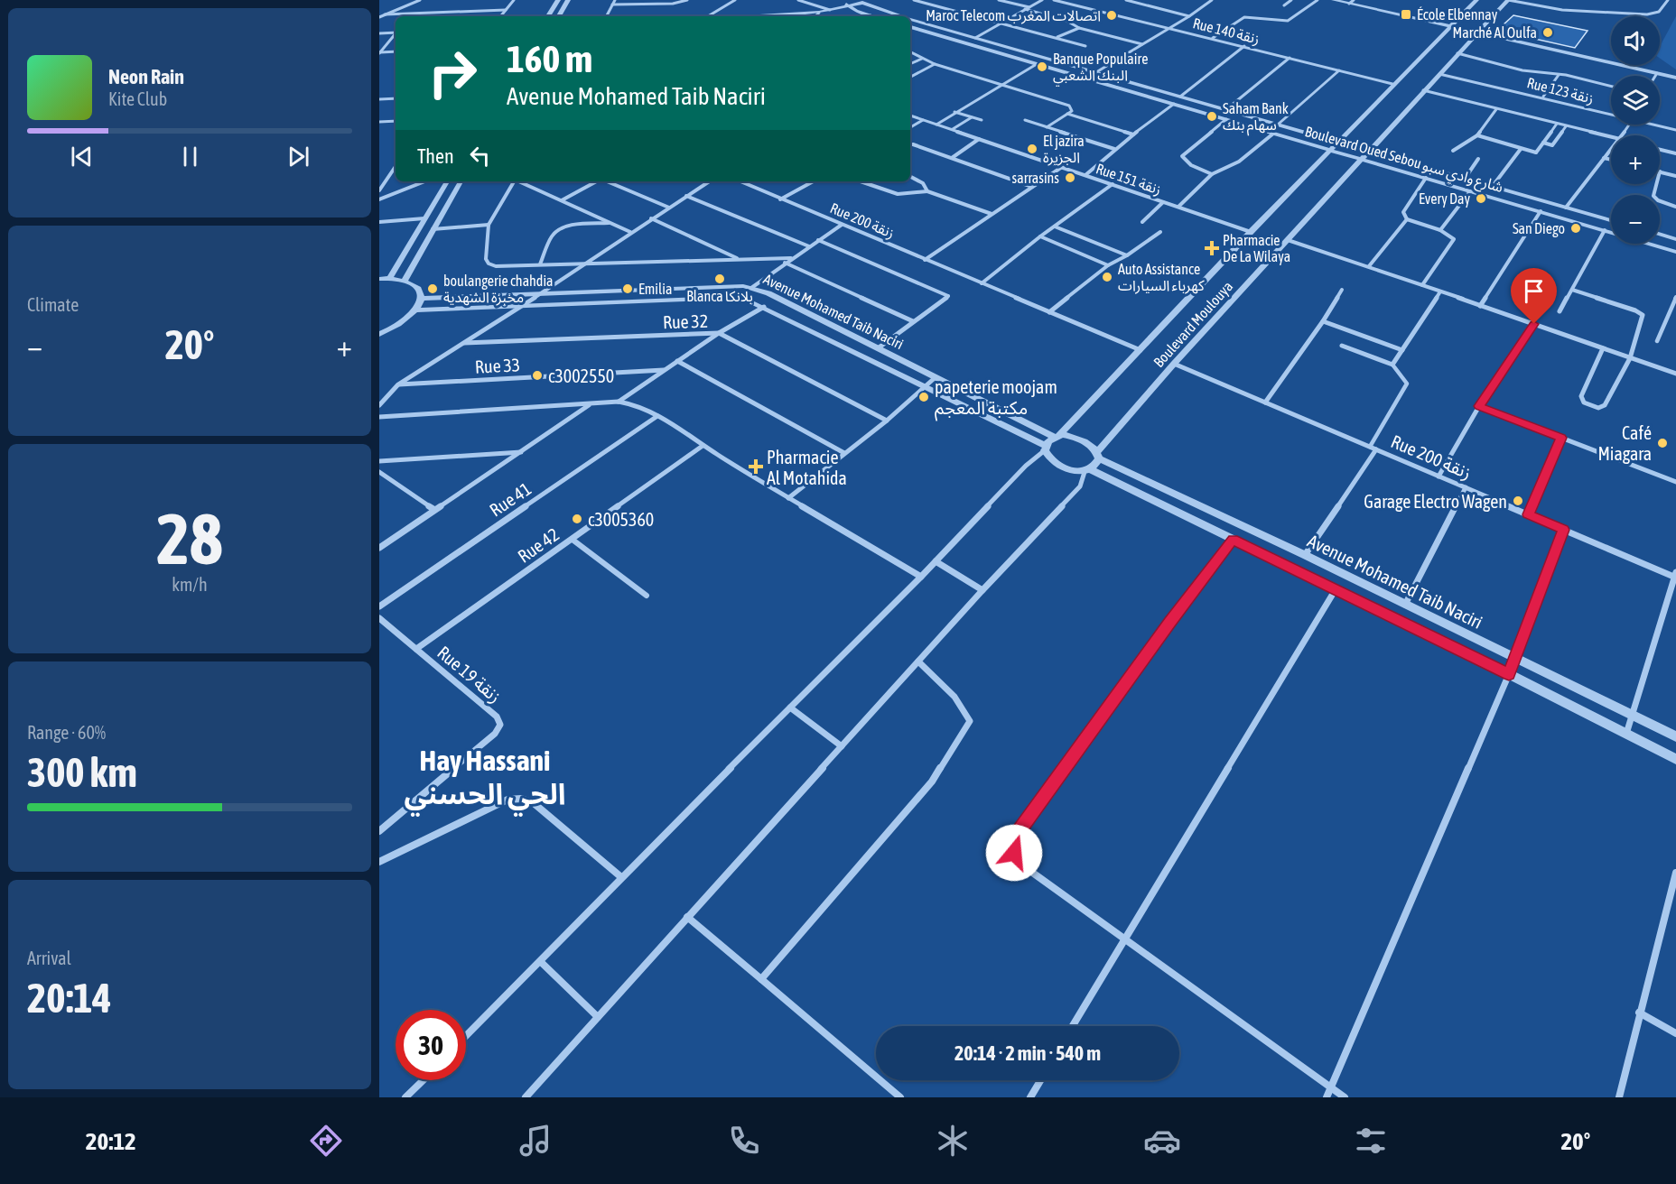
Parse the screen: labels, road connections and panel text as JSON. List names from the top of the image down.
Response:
{
  "streets": {
    "street": [
      "Rue 140 زنقة",
      "Rue 123 زنقة",
      "Boulevard Oued Sebou شارع وادي سبو",
      "Rue 151 زنقة",
      "Rue 200 زنقة",
      "Avenue Mohamed Taib Naciri",
      "Rue 32",
      "Boulevard Moulouya",
      "Rue 33",
      "Rue 41",
      "Rue 42",
      "Rue 19 زنقة"
    ]
  },
  "crossings": [
    ["Rue 140 زنقة", "Boulevard Moulouya"],
    ["Rue 123 زنقة", "Boulevard Moulouya"],
    ["Boulevard Oued Sebou شارع وادي سبو", "Boulevard Moulouya"],
    ["Rue 151 زنقة", "Boulevard Moulouya"],
    ["Rue 200 زنقة", "Boulevard Moulouya"],
    ["Avenue Mohamed Taib Naciri", "Boulevard Moulouya"],
    ["Rue 42", "Rue 19 زنقة"]
  ],
  "districts": ["Hay Hassani الحي الحسني"],
  "places": {
    "transit": ["École Elbennay"],
    "other": [
      "Maroc Telecom اتصالات المغرب",
      "Marché Al Oulfa",
      "Banque Populaire البنك الشعبي",
      "Saham Bank سهام بنك",
      "El jazira الجزيرة",
      "sarrasins",
      "Every Day",
      "San Diego",
      "Auto Assistance كهرباء السيارات",
      "Blanca بلانكا",
      "boulangerie chahdia مخبزة الشهدية",
      "Emilia",
      "c3002550",
      "papeterie moojam مكتبة المعجم",
      "Café Miagara",
      "Garage Electro Wagen",
      "c3005360"
    ],
    "health": ["Pharmacie De La Wilaya", "Pharmacie Al Motahida"]
  },
  "page": {
    "map_buttons": ["+", "−"],
    "turn": ["160 m", "Avenue Mohamed Taib Naciri"],
    "song": ["Neon Rain", "Kite Club"],
    "then": "Then",
    "tile": [
      "Climate",
      ["28", "km/h"],
      ["Range · 60%", "300 km"],
      ["Arrival", "20:14"]
    ],
    "heat": ["−", "20°", "+"],
    "limit": "30",
    "trip": "20:14 · 2 min · 540 m",
    "tabs": ["20:12", "20°"]
  }
}
